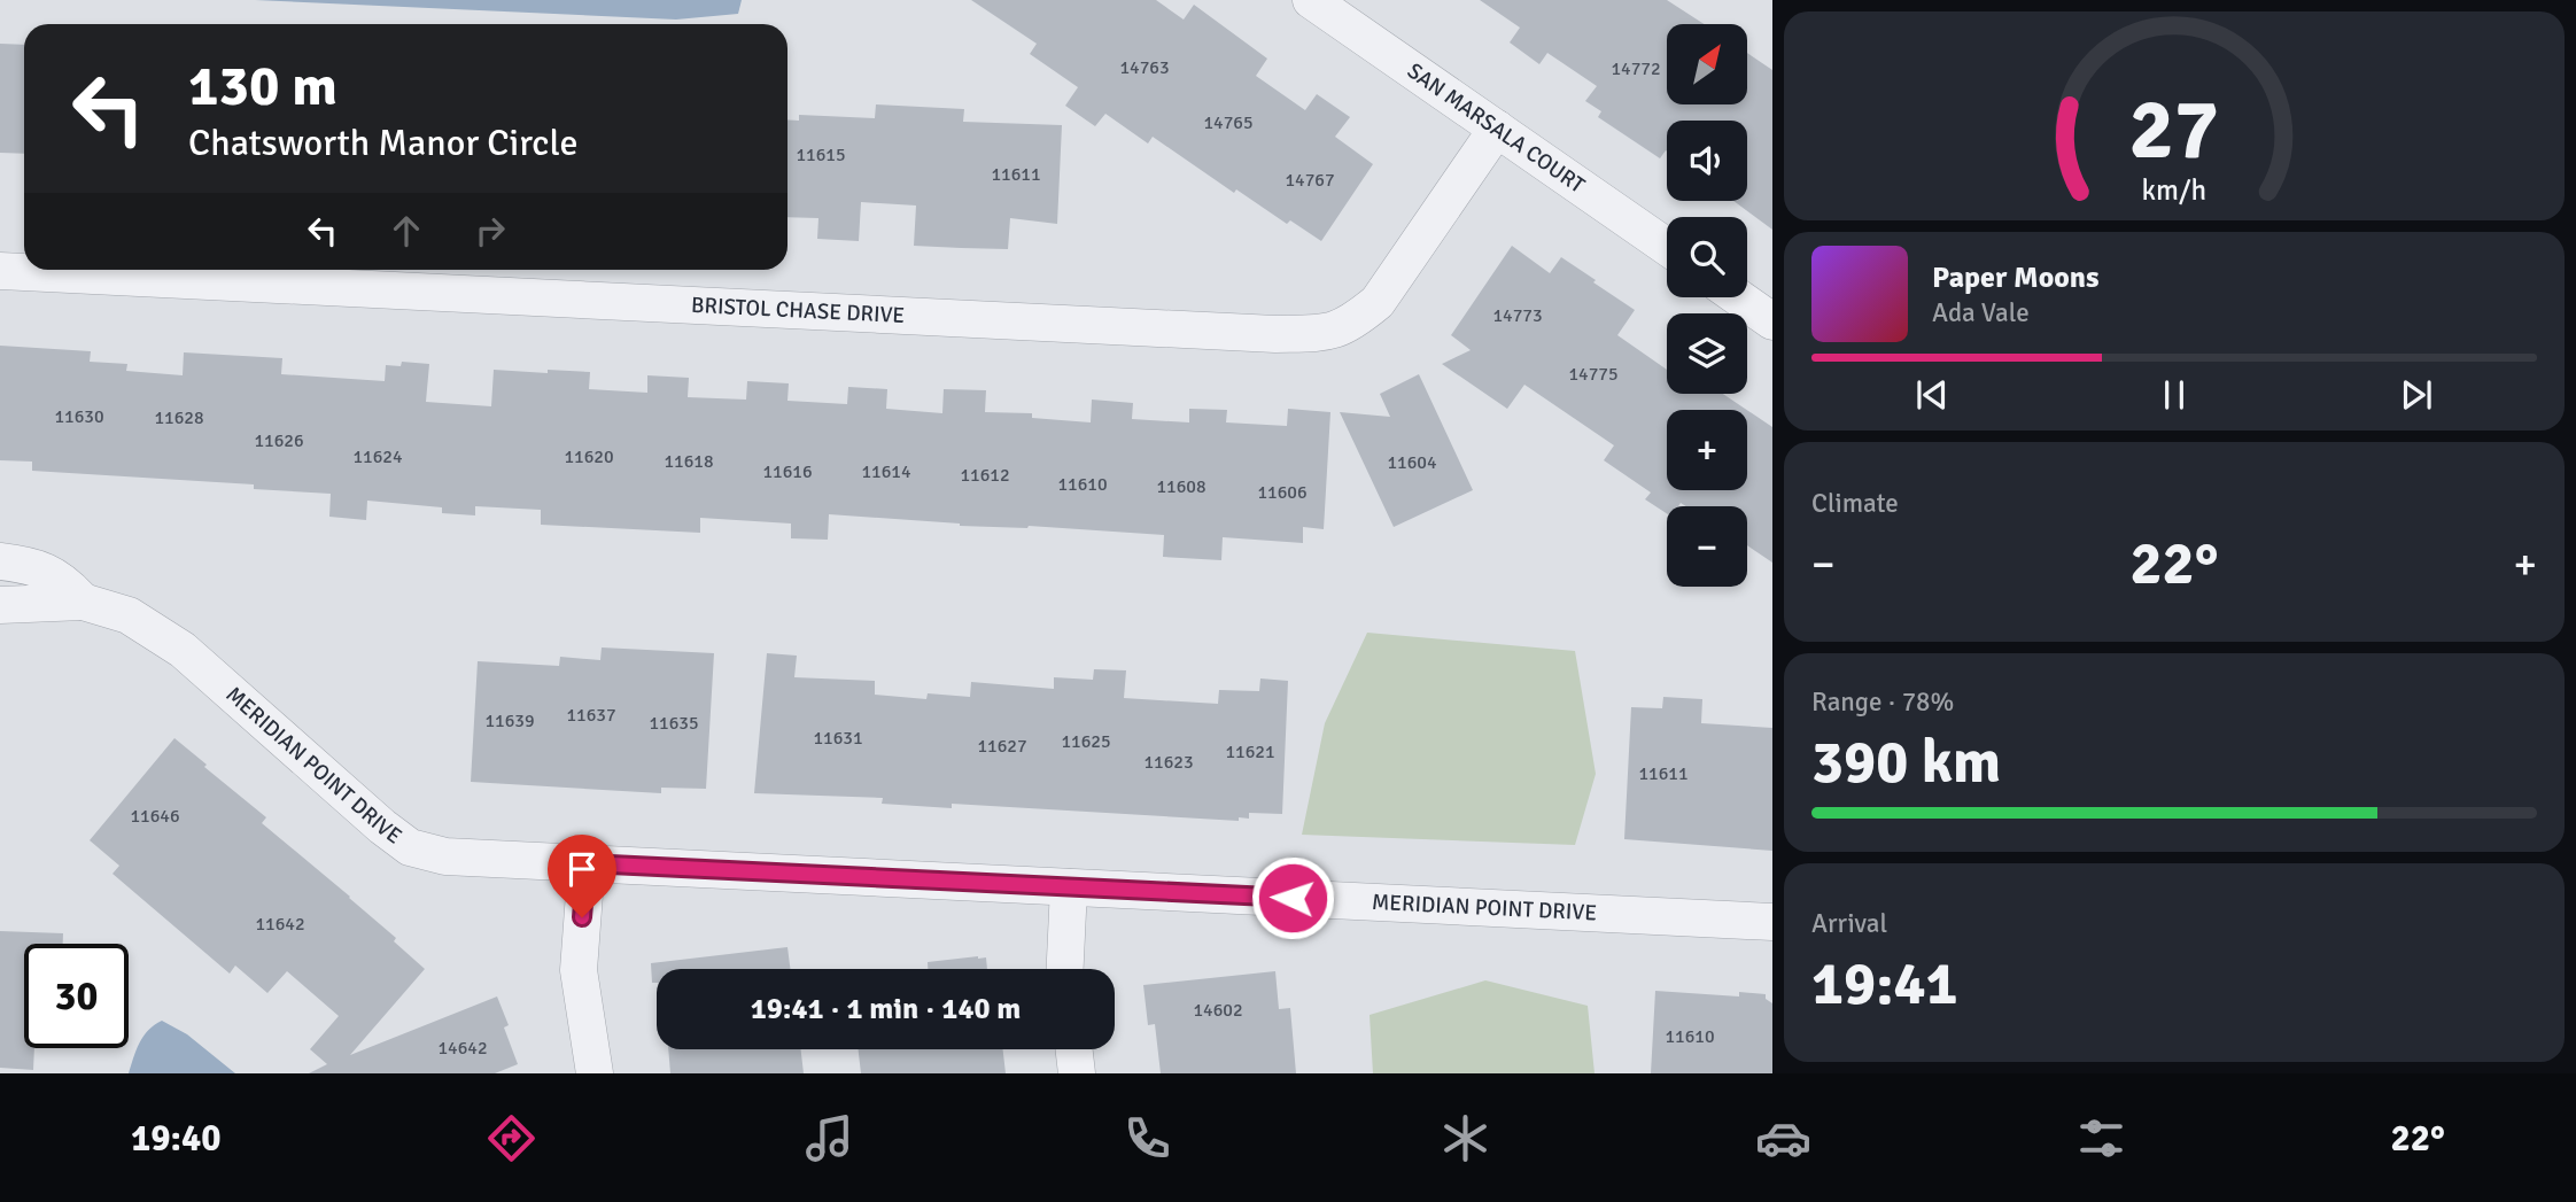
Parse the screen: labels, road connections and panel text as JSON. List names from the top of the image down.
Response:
{
  "streets": {
    "street": ["SAN MARSALA COURT", "BRISTOL CHASE DRIVE", "MERIDIAN POINT DRIVE"]
  },
  "crossings": [
    ["SAN MARSALA COURT", "BRISTOL CHASE DRIVE"]
  ],
  "house_numbers": [
    "14763",
    "14772",
    "14765",
    "11615",
    "11611",
    "14767",
    "14773",
    "14775",
    "11630",
    "11628",
    "11626",
    "11624",
    "11620",
    "11618",
    "11604",
    "11616",
    "11614",
    "11612",
    "11610",
    "11608",
    "11606",
    "11637",
    "11639",
    "11635",
    "11631",
    "11625",
    "11627",
    "11621",
    "11623",
    "11611",
    "11646",
    "11642",
    "14602",
    "11610",
    "14642"
  ],
  "north": "top right",
  "page": {
    "map_buttons": ["+", "−"],
    "turn": ["130 m", "Chatsworth Manor Circle"],
    "song": ["Paper Moons", "Ada Vale"],
    "tile": [
      "Climate",
      ["Range · 78%", "390 km"],
      ["Arrival", "19:41"]
    ],
    "heat": ["−", "22°", "+"],
    "limit": "30",
    "trip": "19:41 · 1 min · 140 m",
    "tabs": ["19:40", "22°"],
    "gauge": ["27", "km/h"]
  }
}
